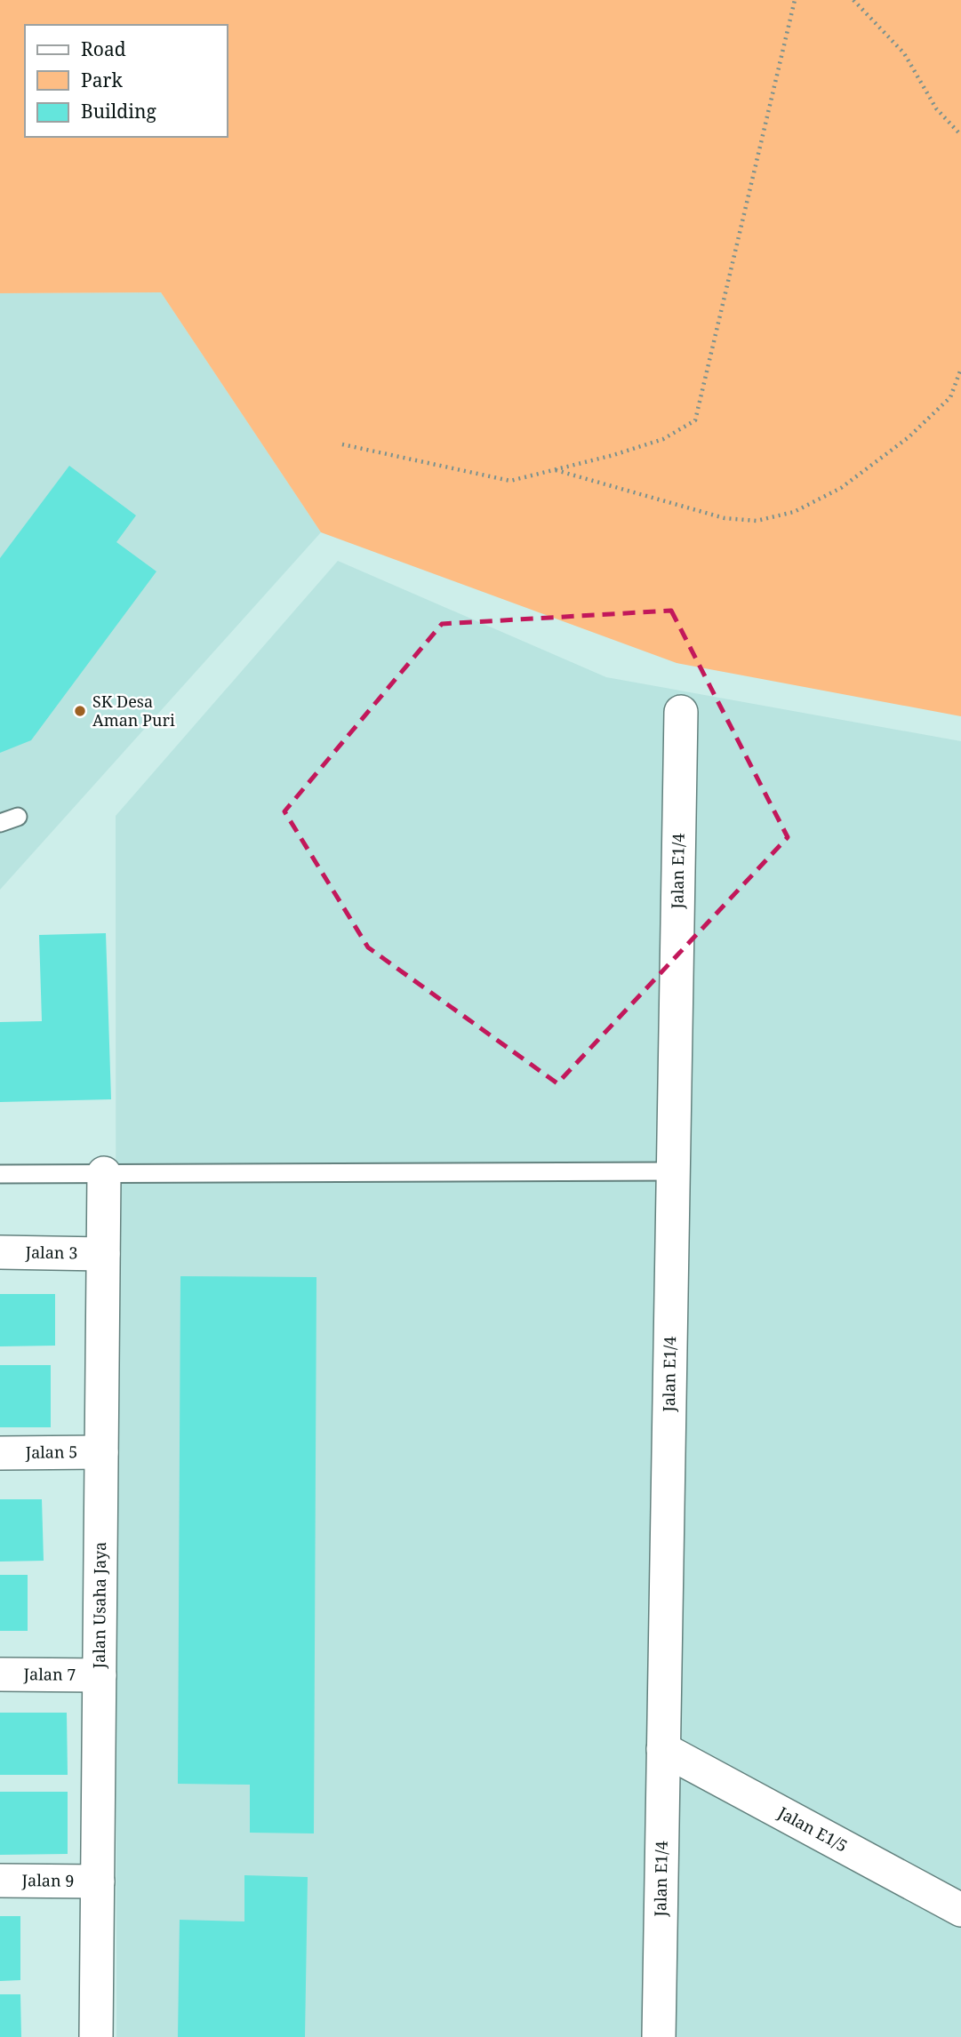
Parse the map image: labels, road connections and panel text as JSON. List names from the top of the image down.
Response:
{
  "streets": {
    "street": [
      "Jalan E1/4",
      "Jalan 3",
      "Jalan 5",
      "Jalan Usaha Jaya",
      "Jalan 7",
      "Jalan E1/5",
      "Jalan 9"
    ]
  },
  "crossings": [
    ["Jalan E1/4", "Jalan E1/5"],
    ["Jalan 3", "Jalan Usaha Jaya"],
    ["Jalan 5", "Jalan Usaha Jaya"],
    ["Jalan Usaha Jaya", "Jalan 7"],
    ["Jalan Usaha Jaya", "Jalan 9"]
  ],
  "places": ["SK Desa Aman Puri"],
  "legend": ["Road", "Park", "Building"]
}
